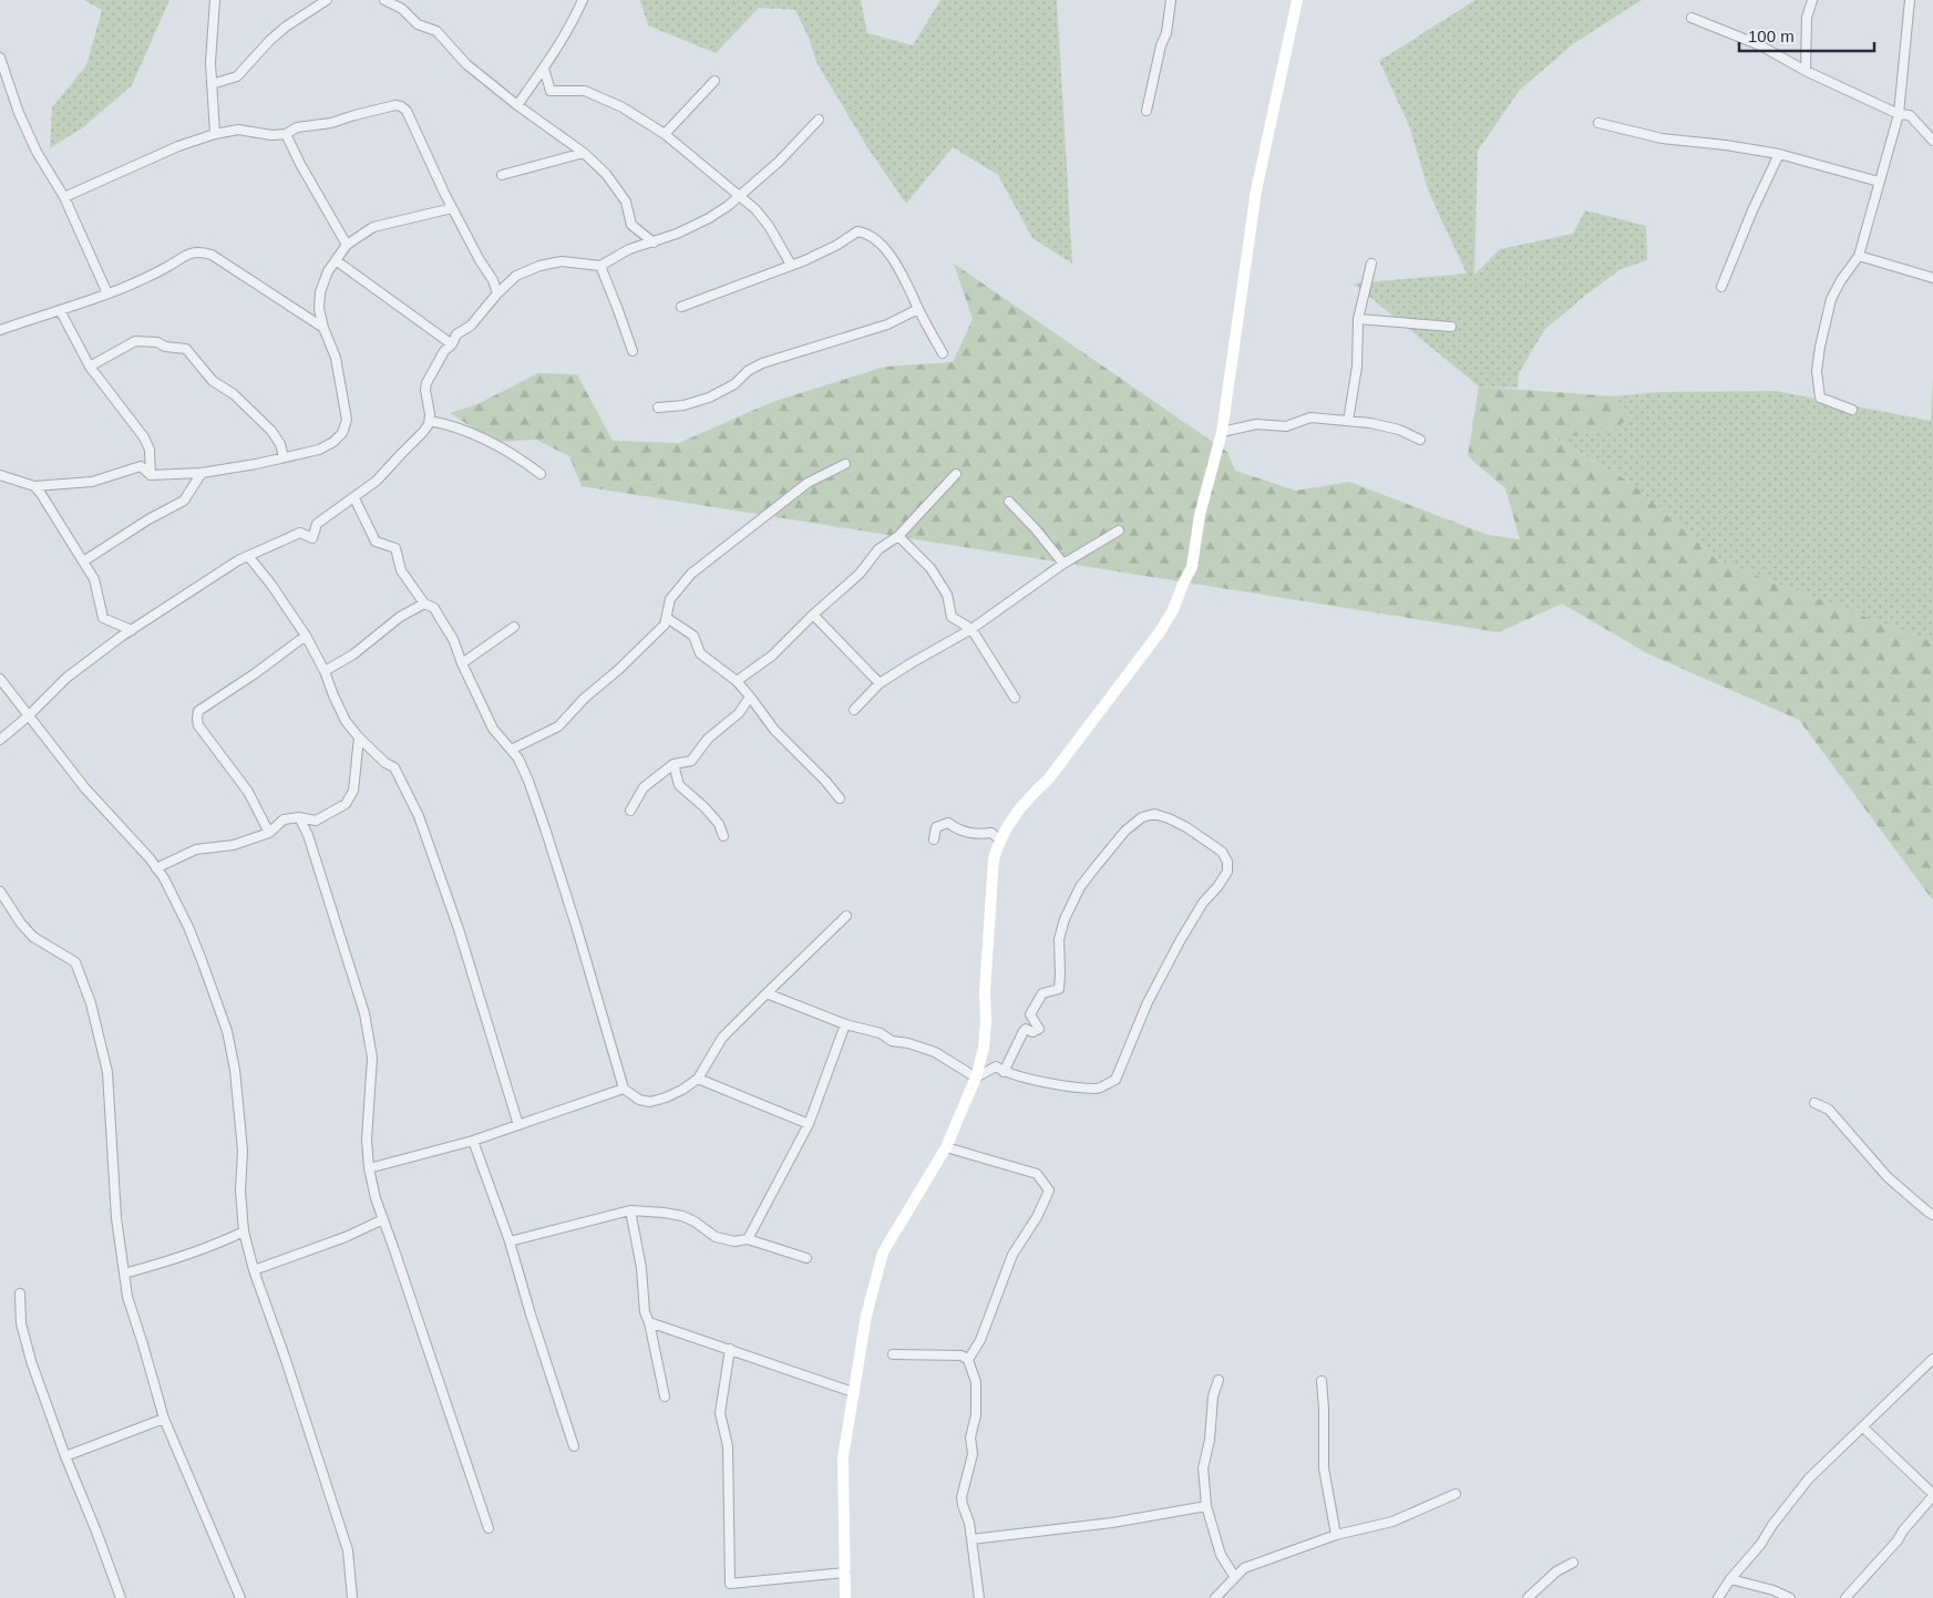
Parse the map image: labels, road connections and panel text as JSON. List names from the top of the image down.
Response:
{
  "scale_bar": "100 m"
}
